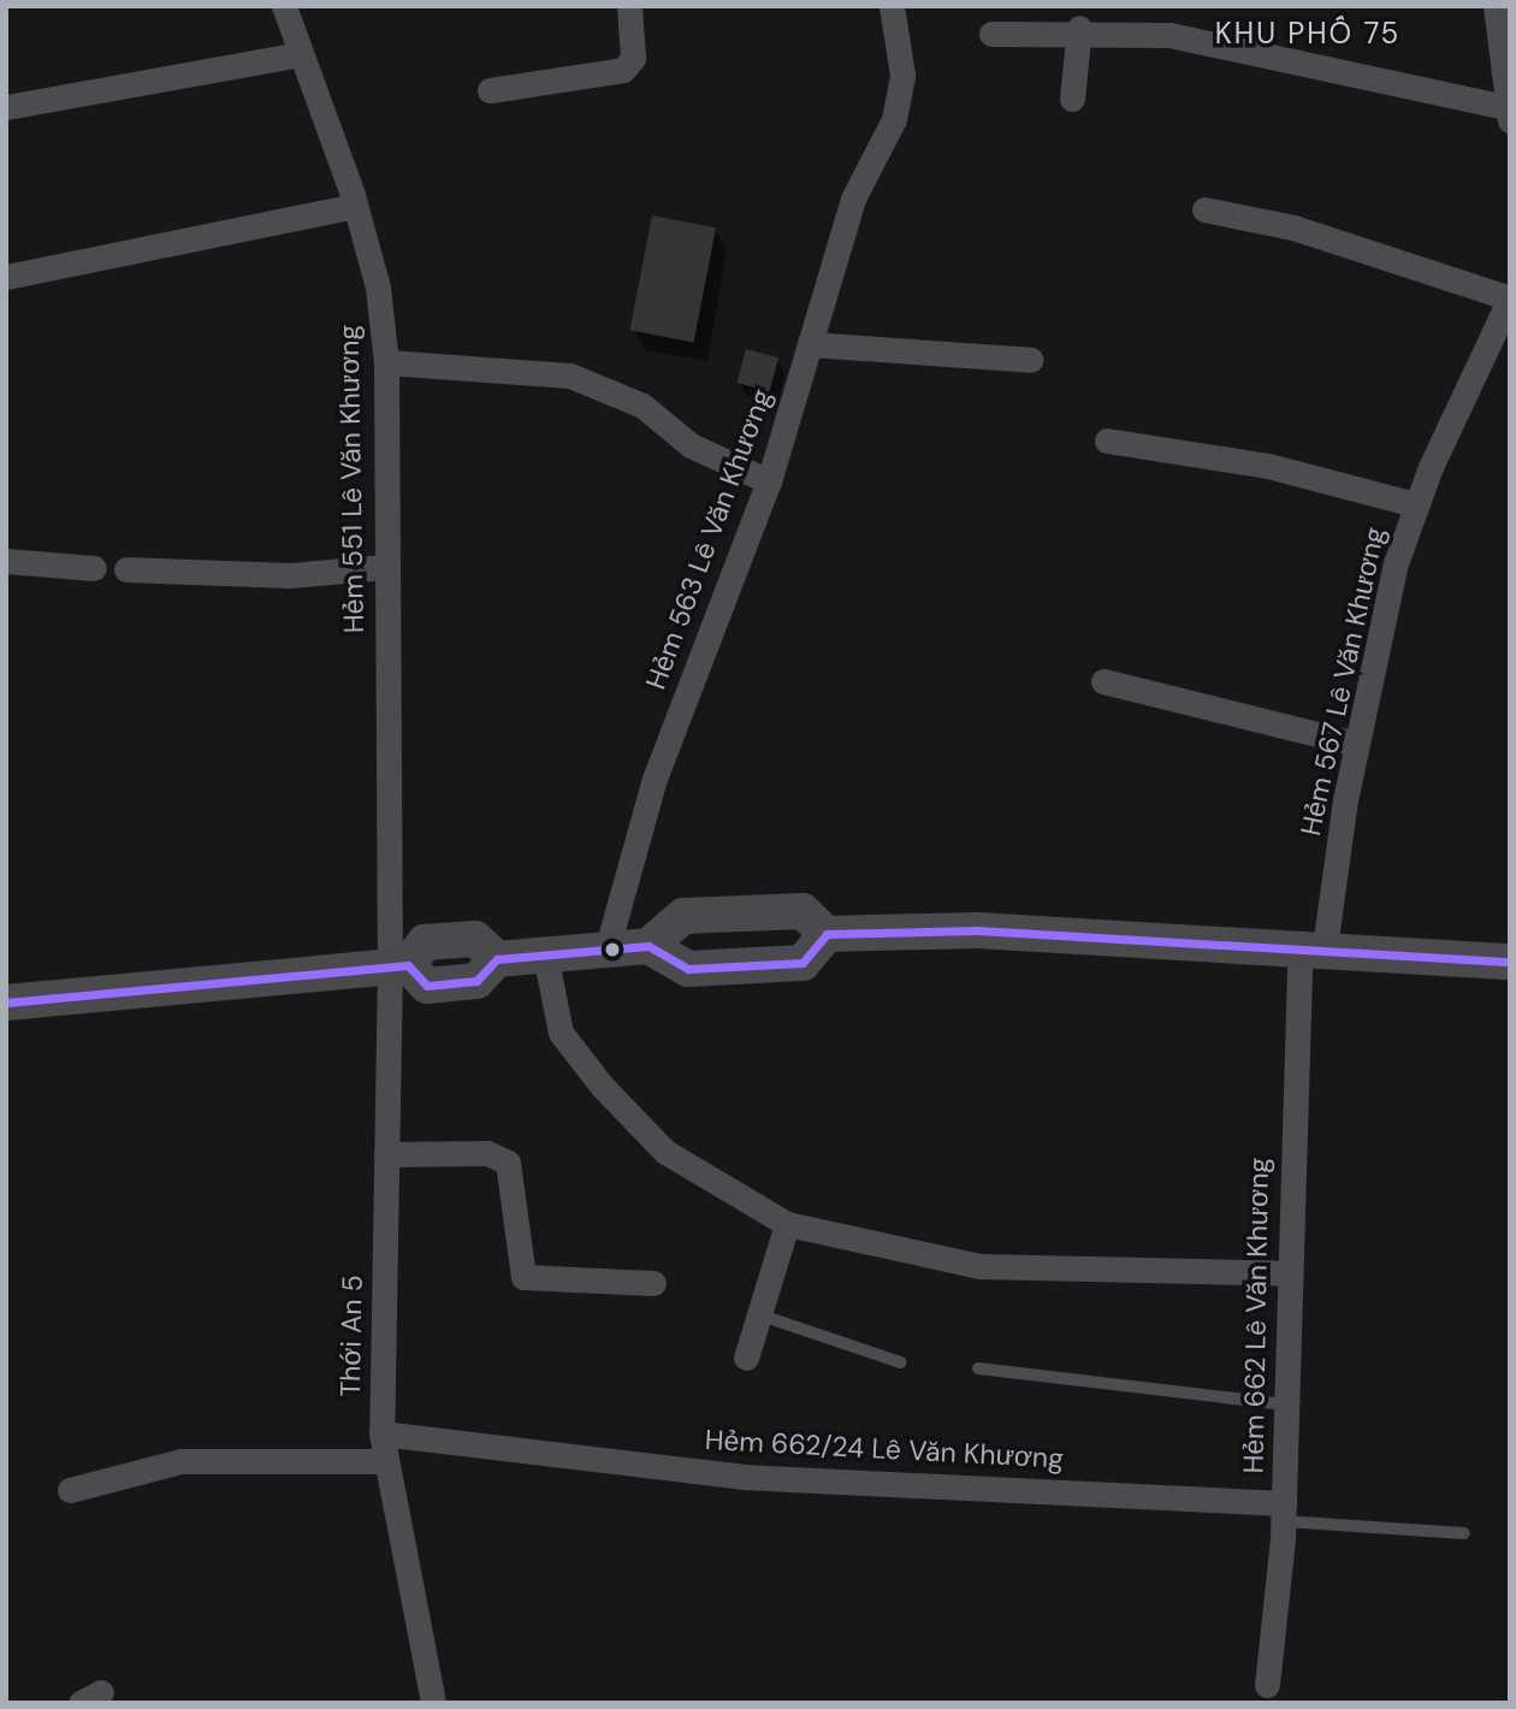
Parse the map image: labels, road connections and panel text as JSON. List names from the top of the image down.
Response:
{
  "streets": {
    "street": [
      "Hẻm 551 Lê Văn Khương",
      "Hẻm 563 Lê Văn Khương",
      "Hẻm 567 Lê Văn Khương",
      "Hẻm 662 Lê Văn Khương",
      "Thới An 5",
      "Hẻm 662/24 Lê Văn Khương"
    ]
  },
  "crossings": [
    ["Hẻm 551 Lê Văn Khương", "Thới An 5"],
    ["Hẻm 567 Lê Văn Khương", "Hẻm 662 Lê Văn Khương"],
    ["Hẻm 662 Lê Văn Khương", "Hẻm 662/24 Lê Văn Khương"],
    ["Thới An 5", "Hẻm 662/24 Lê Văn Khương"]
  ],
  "districts": ["KHU PHỐ 75"]
}
